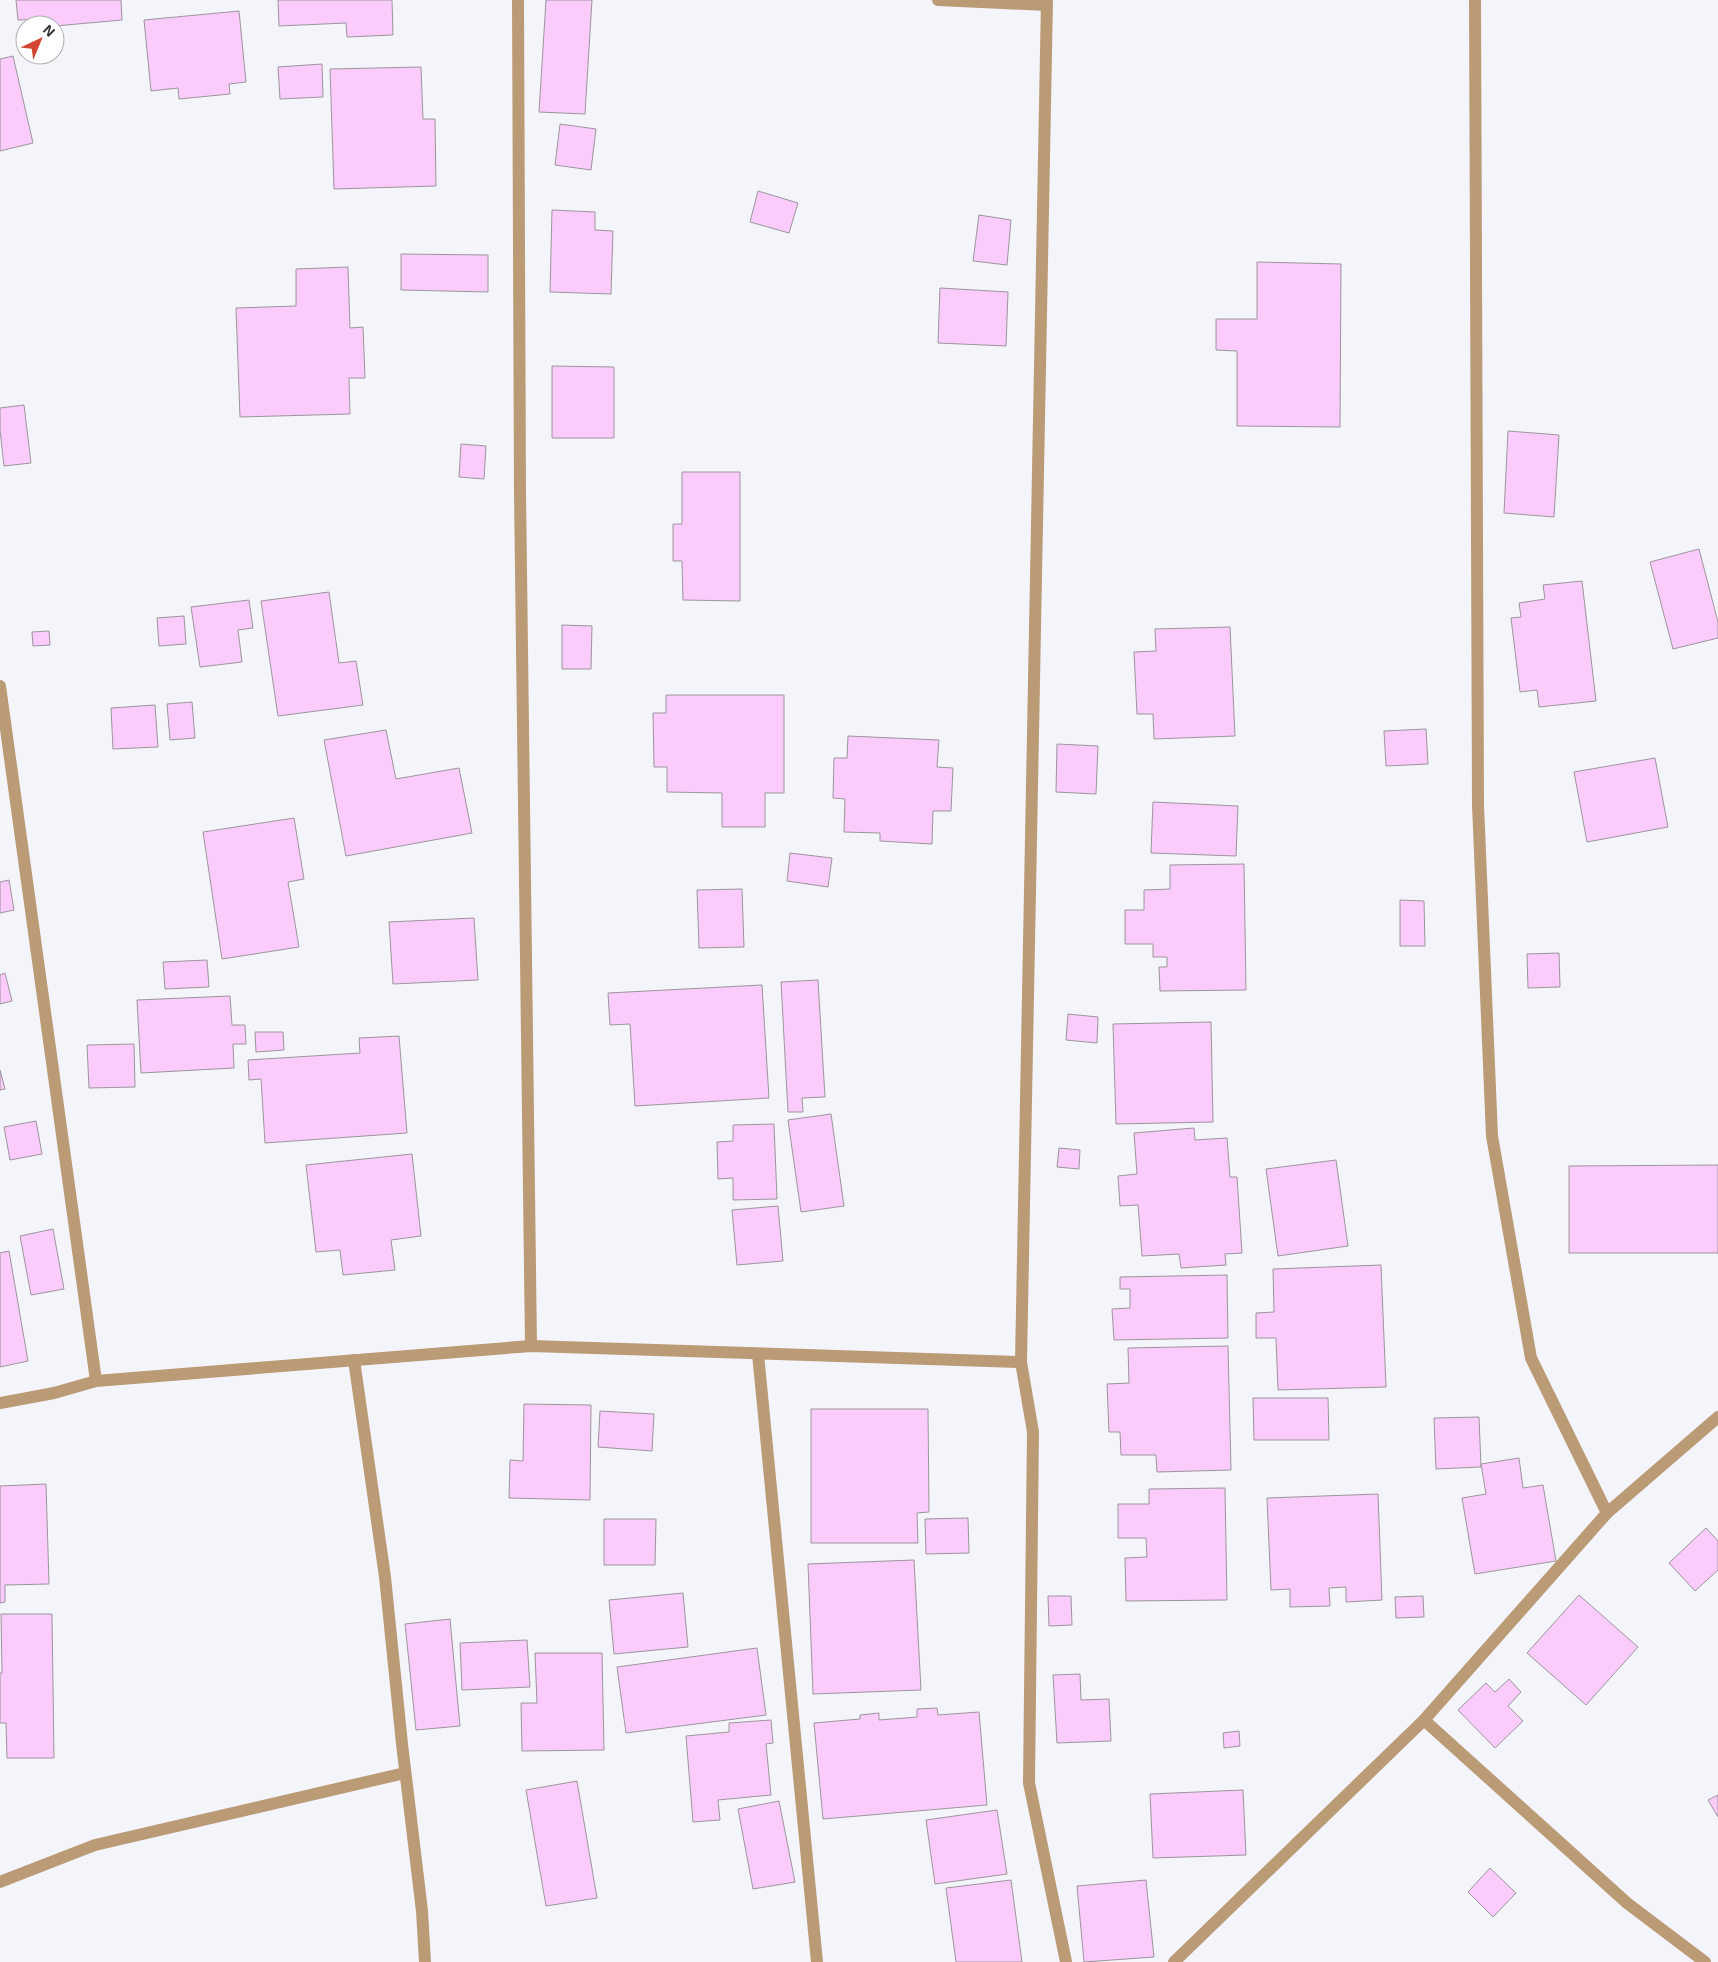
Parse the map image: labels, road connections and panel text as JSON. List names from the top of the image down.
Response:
{
  "north": "top right"
}
